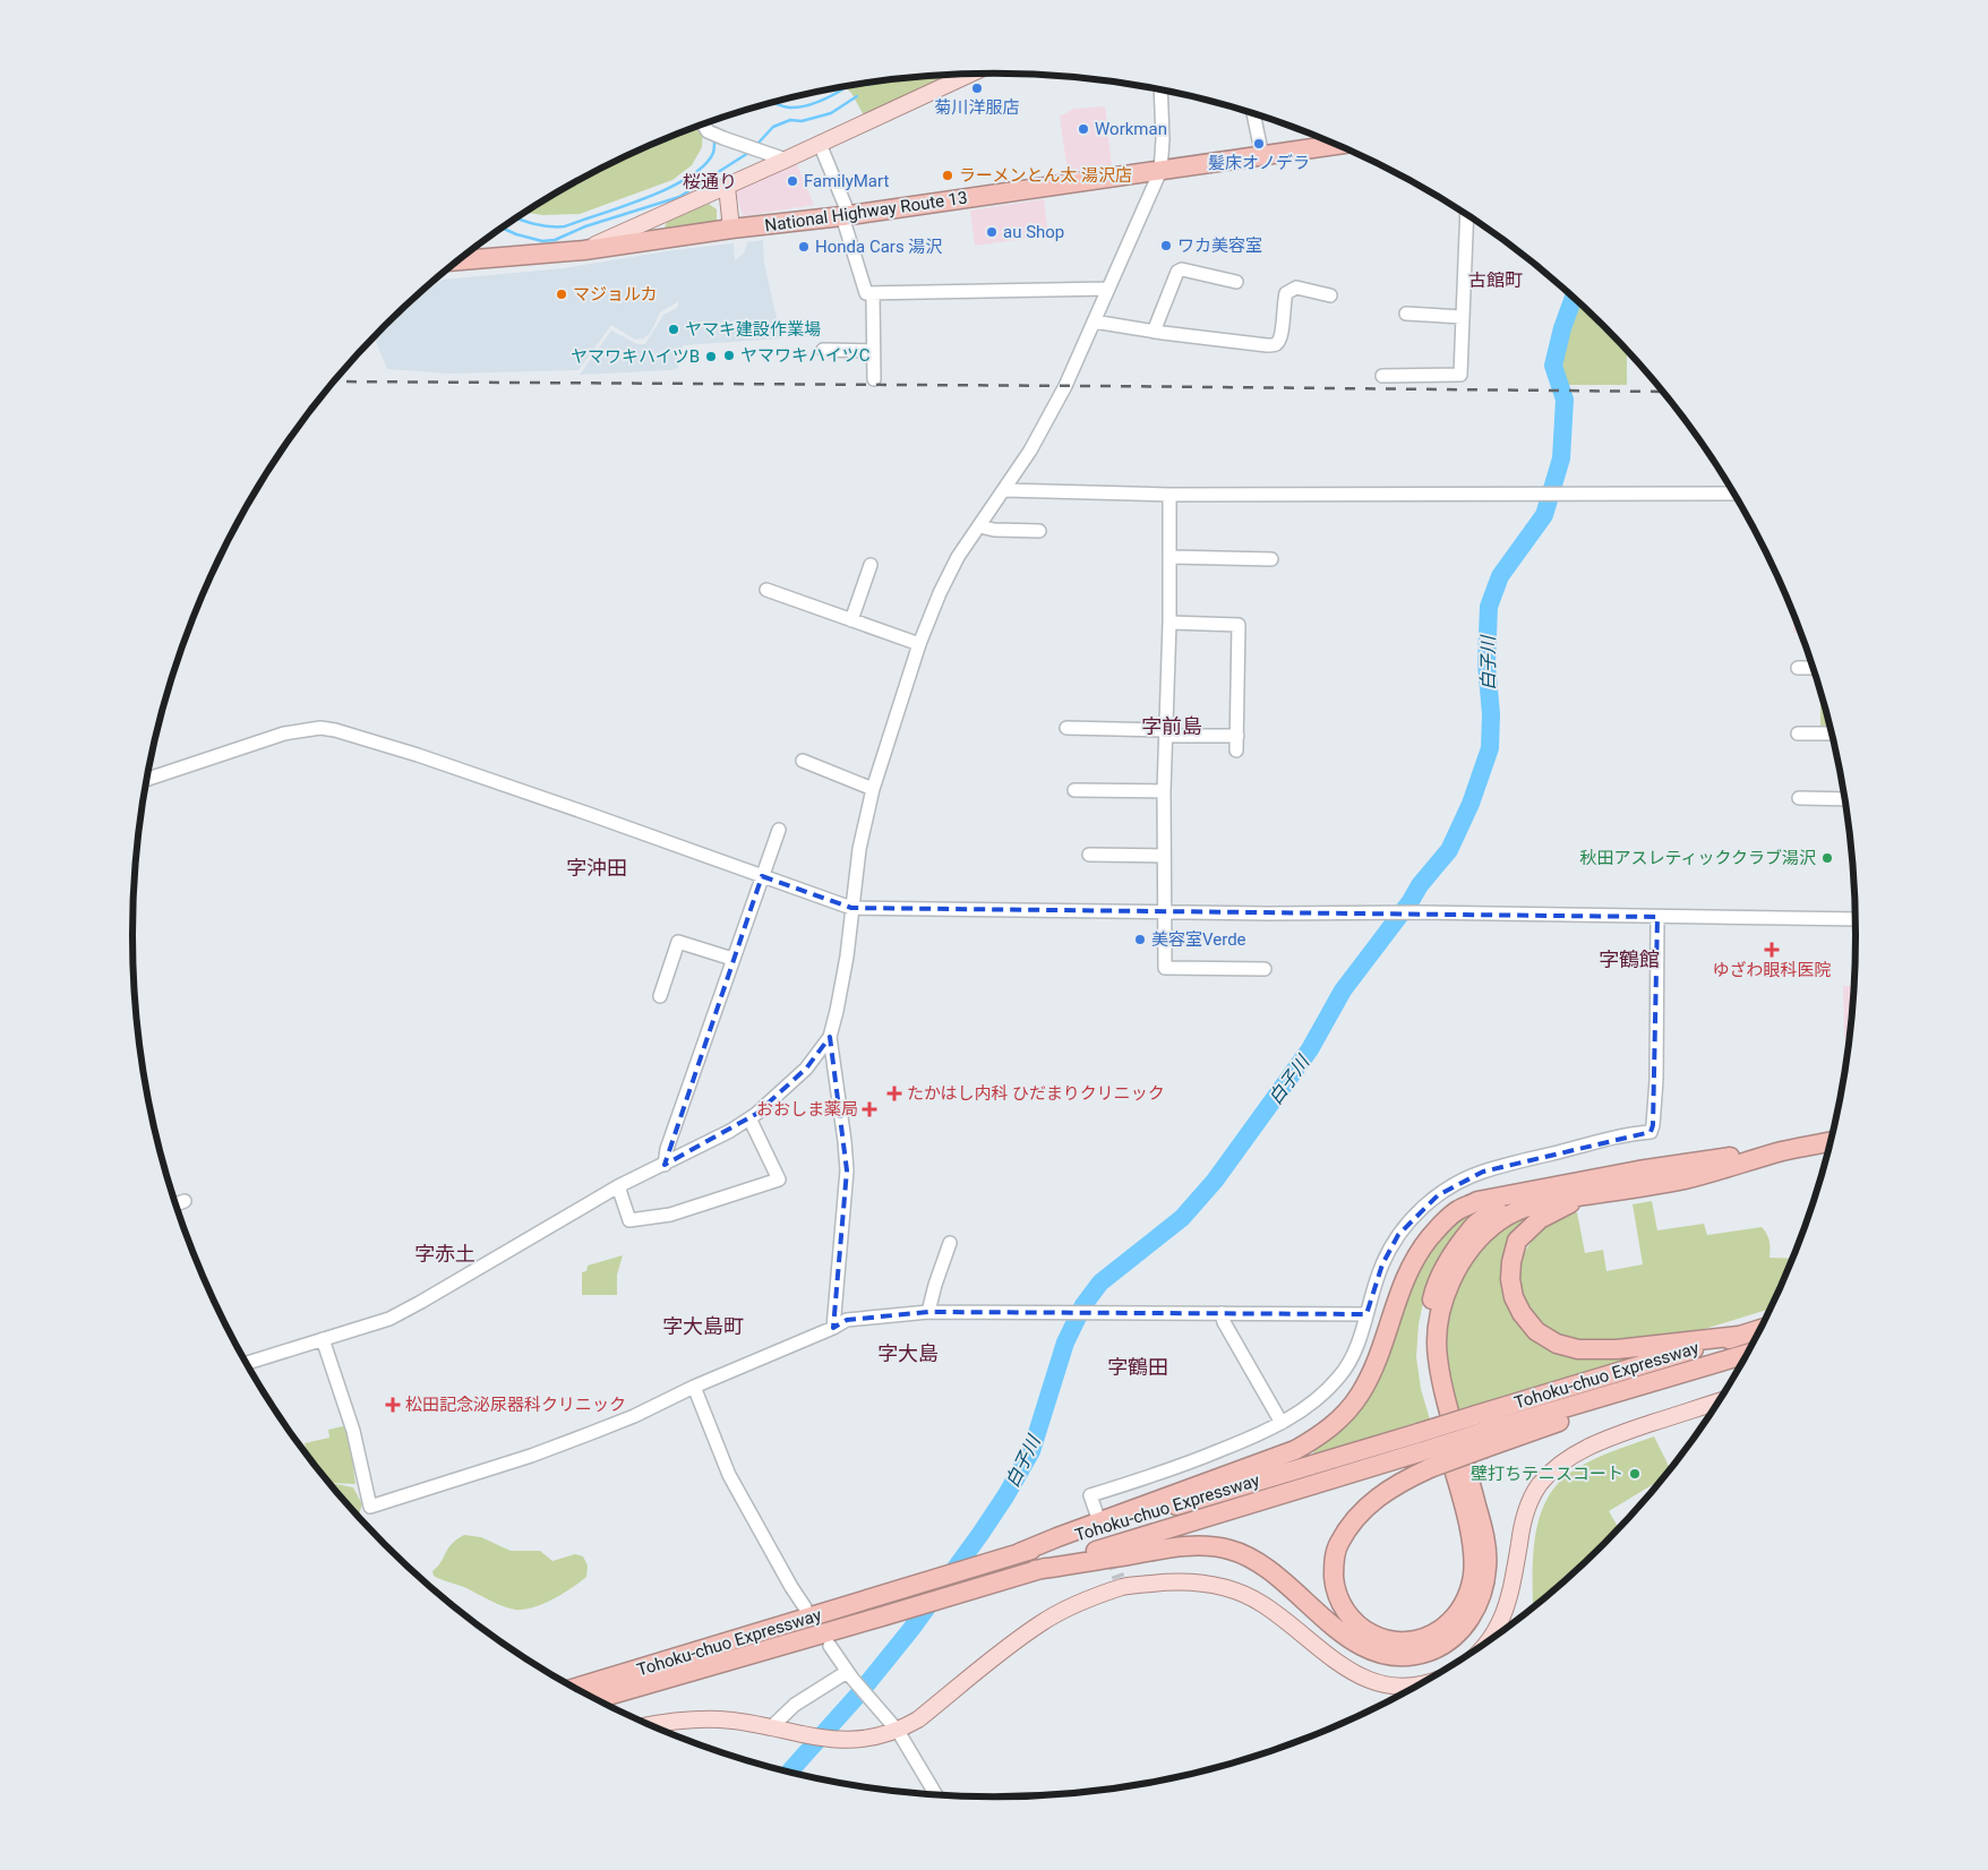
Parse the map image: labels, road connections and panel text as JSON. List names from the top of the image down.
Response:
{
  "streets": {
    "highway": ["National Highway Route 13", "Tohoku-chuo Expressway"]
  },
  "districts": [
    "桜通り",
    "古館町",
    "字前島",
    "字沖田",
    "字鶴館",
    "字赤土",
    "字大島町",
    "字大島",
    "字鶴田"
  ],
  "water": ["白子川"],
  "places": {
    "other": [
      "菊川洋服店",
      "Workman",
      "髪床オノデラ",
      "ラーメンとん太 湯沢店",
      "FamilyMart",
      "au Shop",
      "ワカ美容室",
      "Honda Cars 湯沢",
      "マジョルカ",
      "ヤマキ建設作業場",
      "ヤマワキハイツC",
      "ヤマワキハイツB",
      "秋田アスレティッククラブ湯沢",
      "美容室Verde",
      "壁打ちテニスコート"
    ],
    "health": [
      "ゆざわ眼科医院",
      "たかはし内科 ひだまりクリニック",
      "おおしま薬局",
      "松田記念泌尿器科クリニック"
    ]
  }
}
